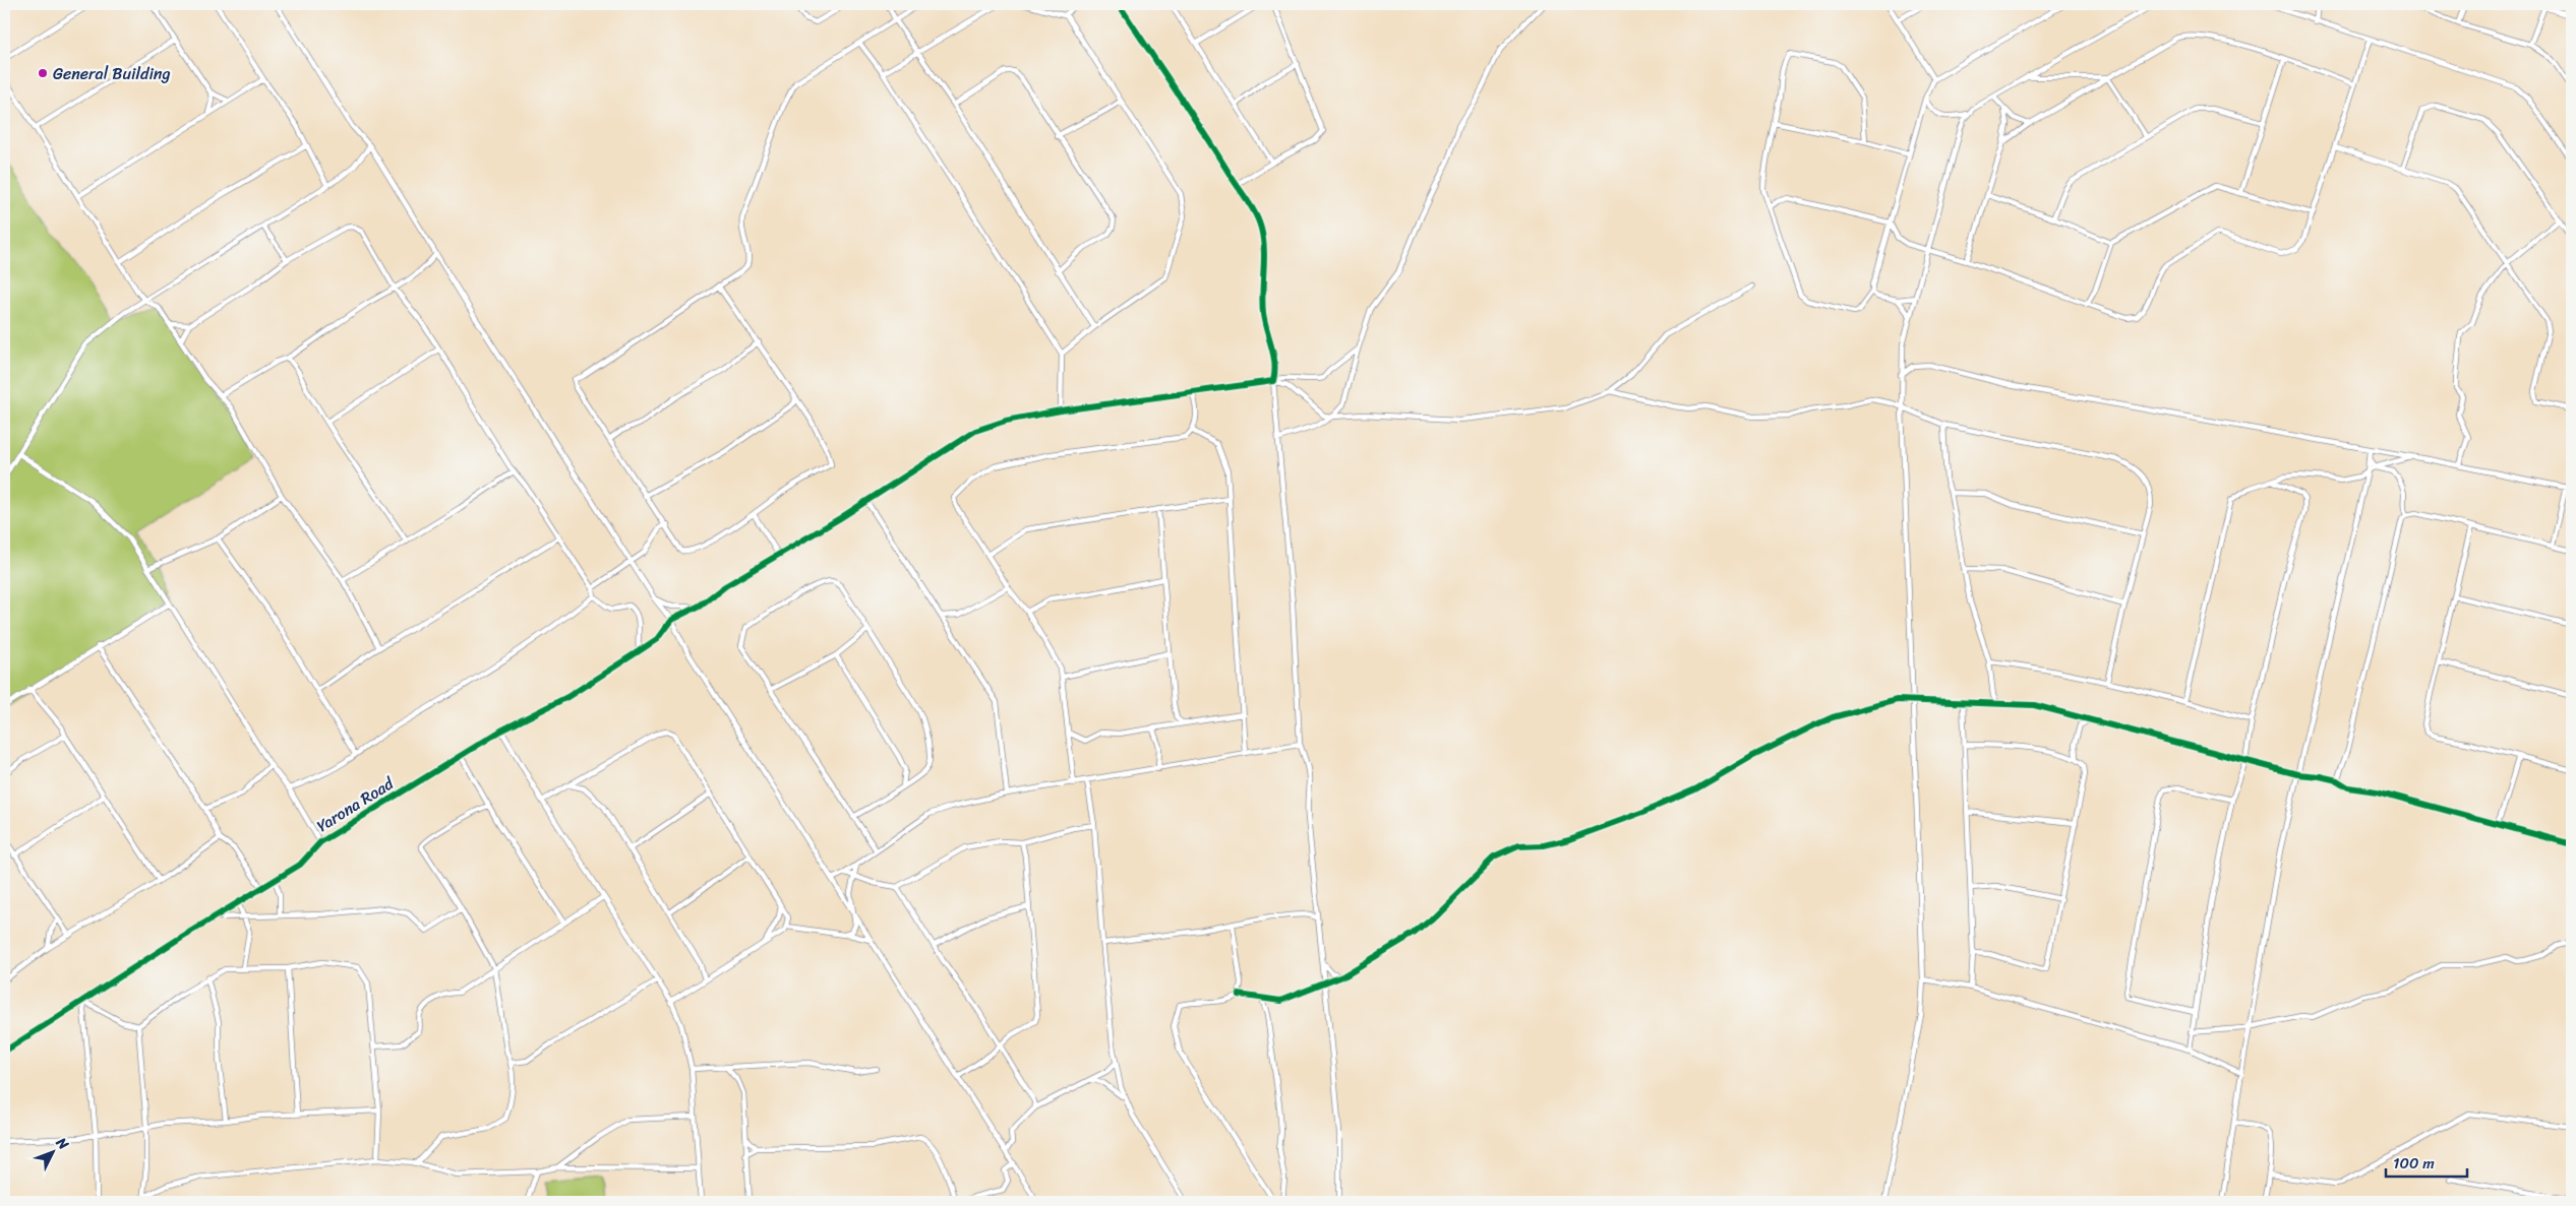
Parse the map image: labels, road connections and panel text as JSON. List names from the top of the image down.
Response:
{
  "streets": {
    "street": ["Yarona Road"]
  },
  "places": ["General Building"],
  "scale_bar": "100 m",
  "north": "top right"
}
